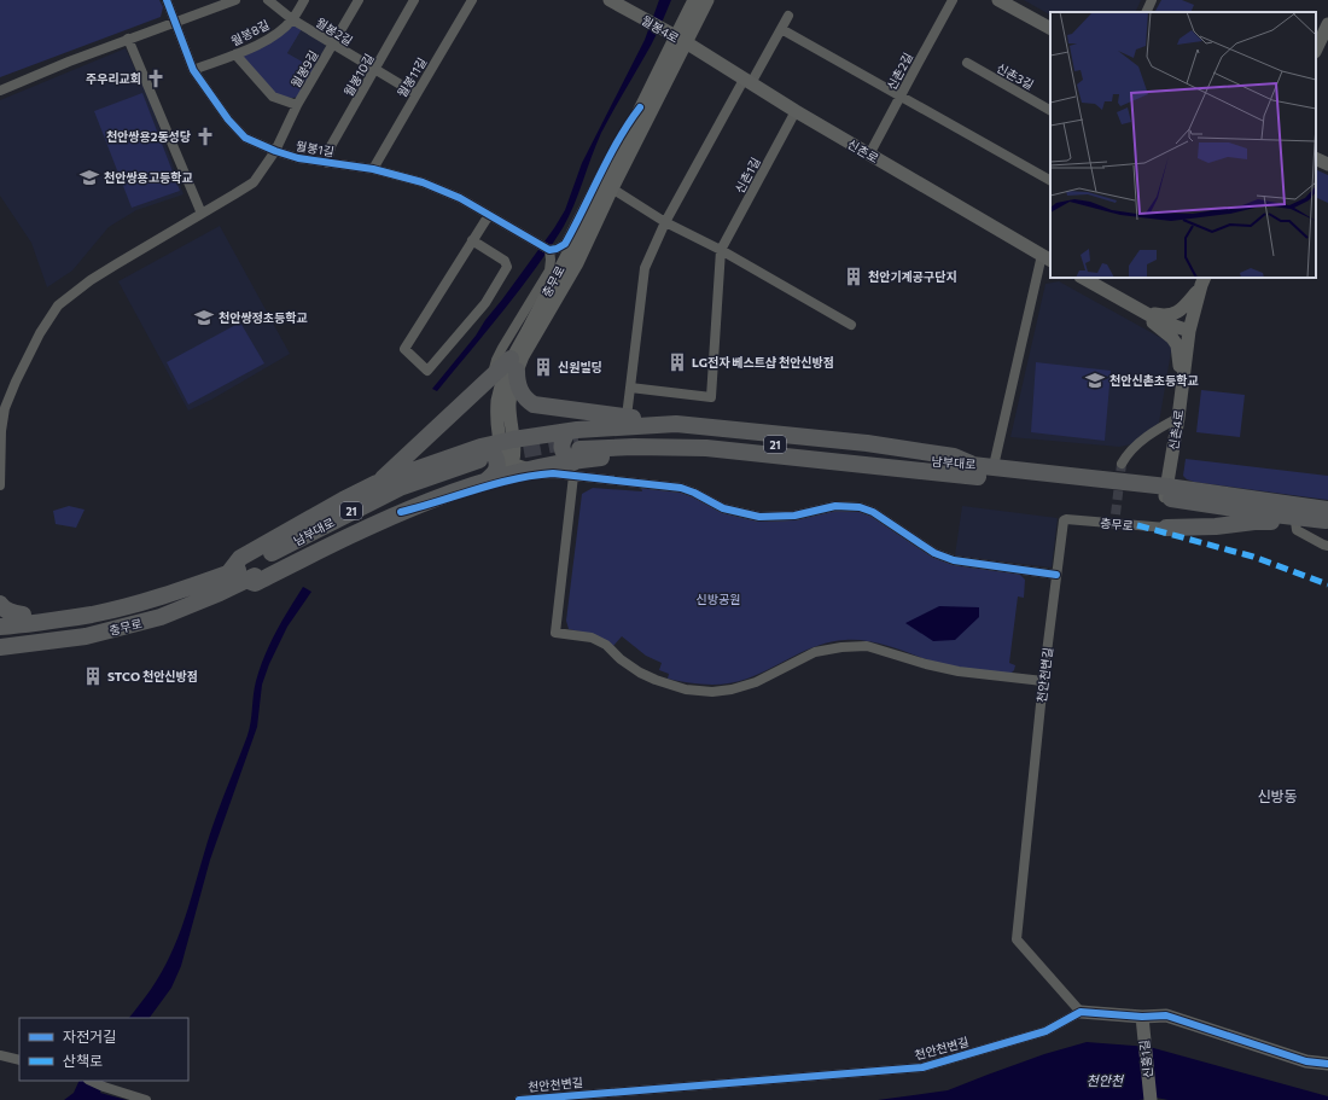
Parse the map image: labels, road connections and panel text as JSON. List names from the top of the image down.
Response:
{
  "streets": {
    "highway": ["충무로", "21", "남부대로"],
    "street": [
      "월봉4로",
      "월봉2길",
      "월봉8길",
      "월봉9길",
      "신촌2길",
      "월봉10길",
      "신촌3길",
      "월봉11길",
      "월봉1길",
      "신촌로",
      "신촌1길",
      "신촌4로",
      "천안천변길",
      "신흥1길"
    ]
  },
  "crossings": [
    ["월봉4로", "신촌로"],
    ["월봉4로", "충무로"],
    ["월봉2길", "월봉8길"],
    ["월봉2길", "월봉9길"],
    ["월봉2길", "월봉10길"],
    ["월봉2길", "월봉11길"],
    ["월봉8길", "월봉1길"],
    ["월봉9길", "월봉1길"],
    ["신촌2길", "신촌로"],
    ["월봉10길", "월봉1길"],
    ["월봉11길", "월봉1길"],
    ["신촌로", "신촌1길"],
    ["신촌로", "충무로"],
    ["신촌로", "남부대로"],
    ["충무로", "남부대로"],
    ["충무로", "천안천변길"],
    ["신촌4로", "남부대로"]
  ],
  "districts": ["신방동"],
  "water": ["천안천"],
  "parks": ["신방공원"],
  "places": {
    "church": ["주우리교회", "천안쌍용2동성당"],
    "school or university": ["천안쌍용고등학교", "천안쌍정초등학교", "천안신촌초등학교"],
    "building": [
      "천안기계공구단지",
      "LG전자 베스트샵 천안신방점",
      "신원빌딩",
      "STCO 천안신방점"
    ]
  },
  "legend": ["자전거길", "산책로"]
}
